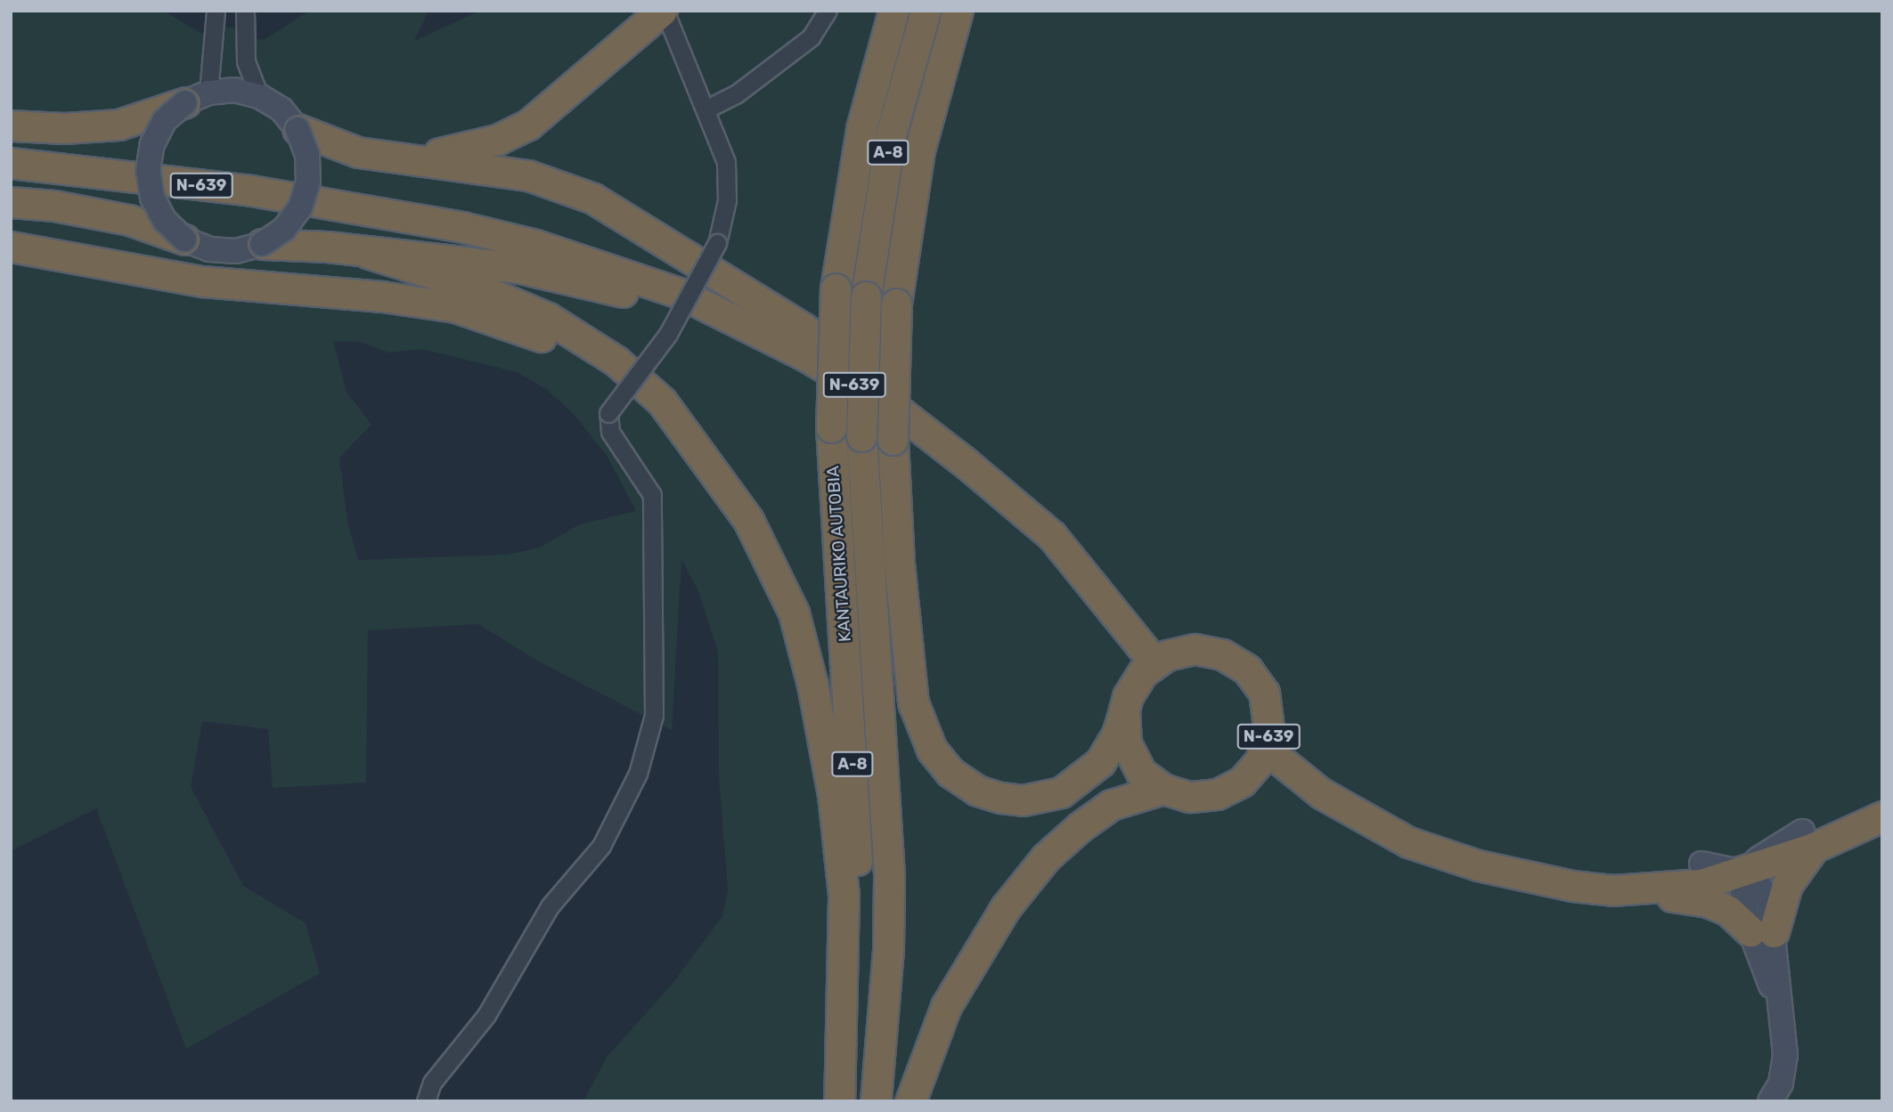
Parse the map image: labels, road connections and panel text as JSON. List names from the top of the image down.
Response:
{
  "streets": {
    "highway": ["A-8", "N-639", "KANTAURIKO AUTOBIA"]
  }
}
